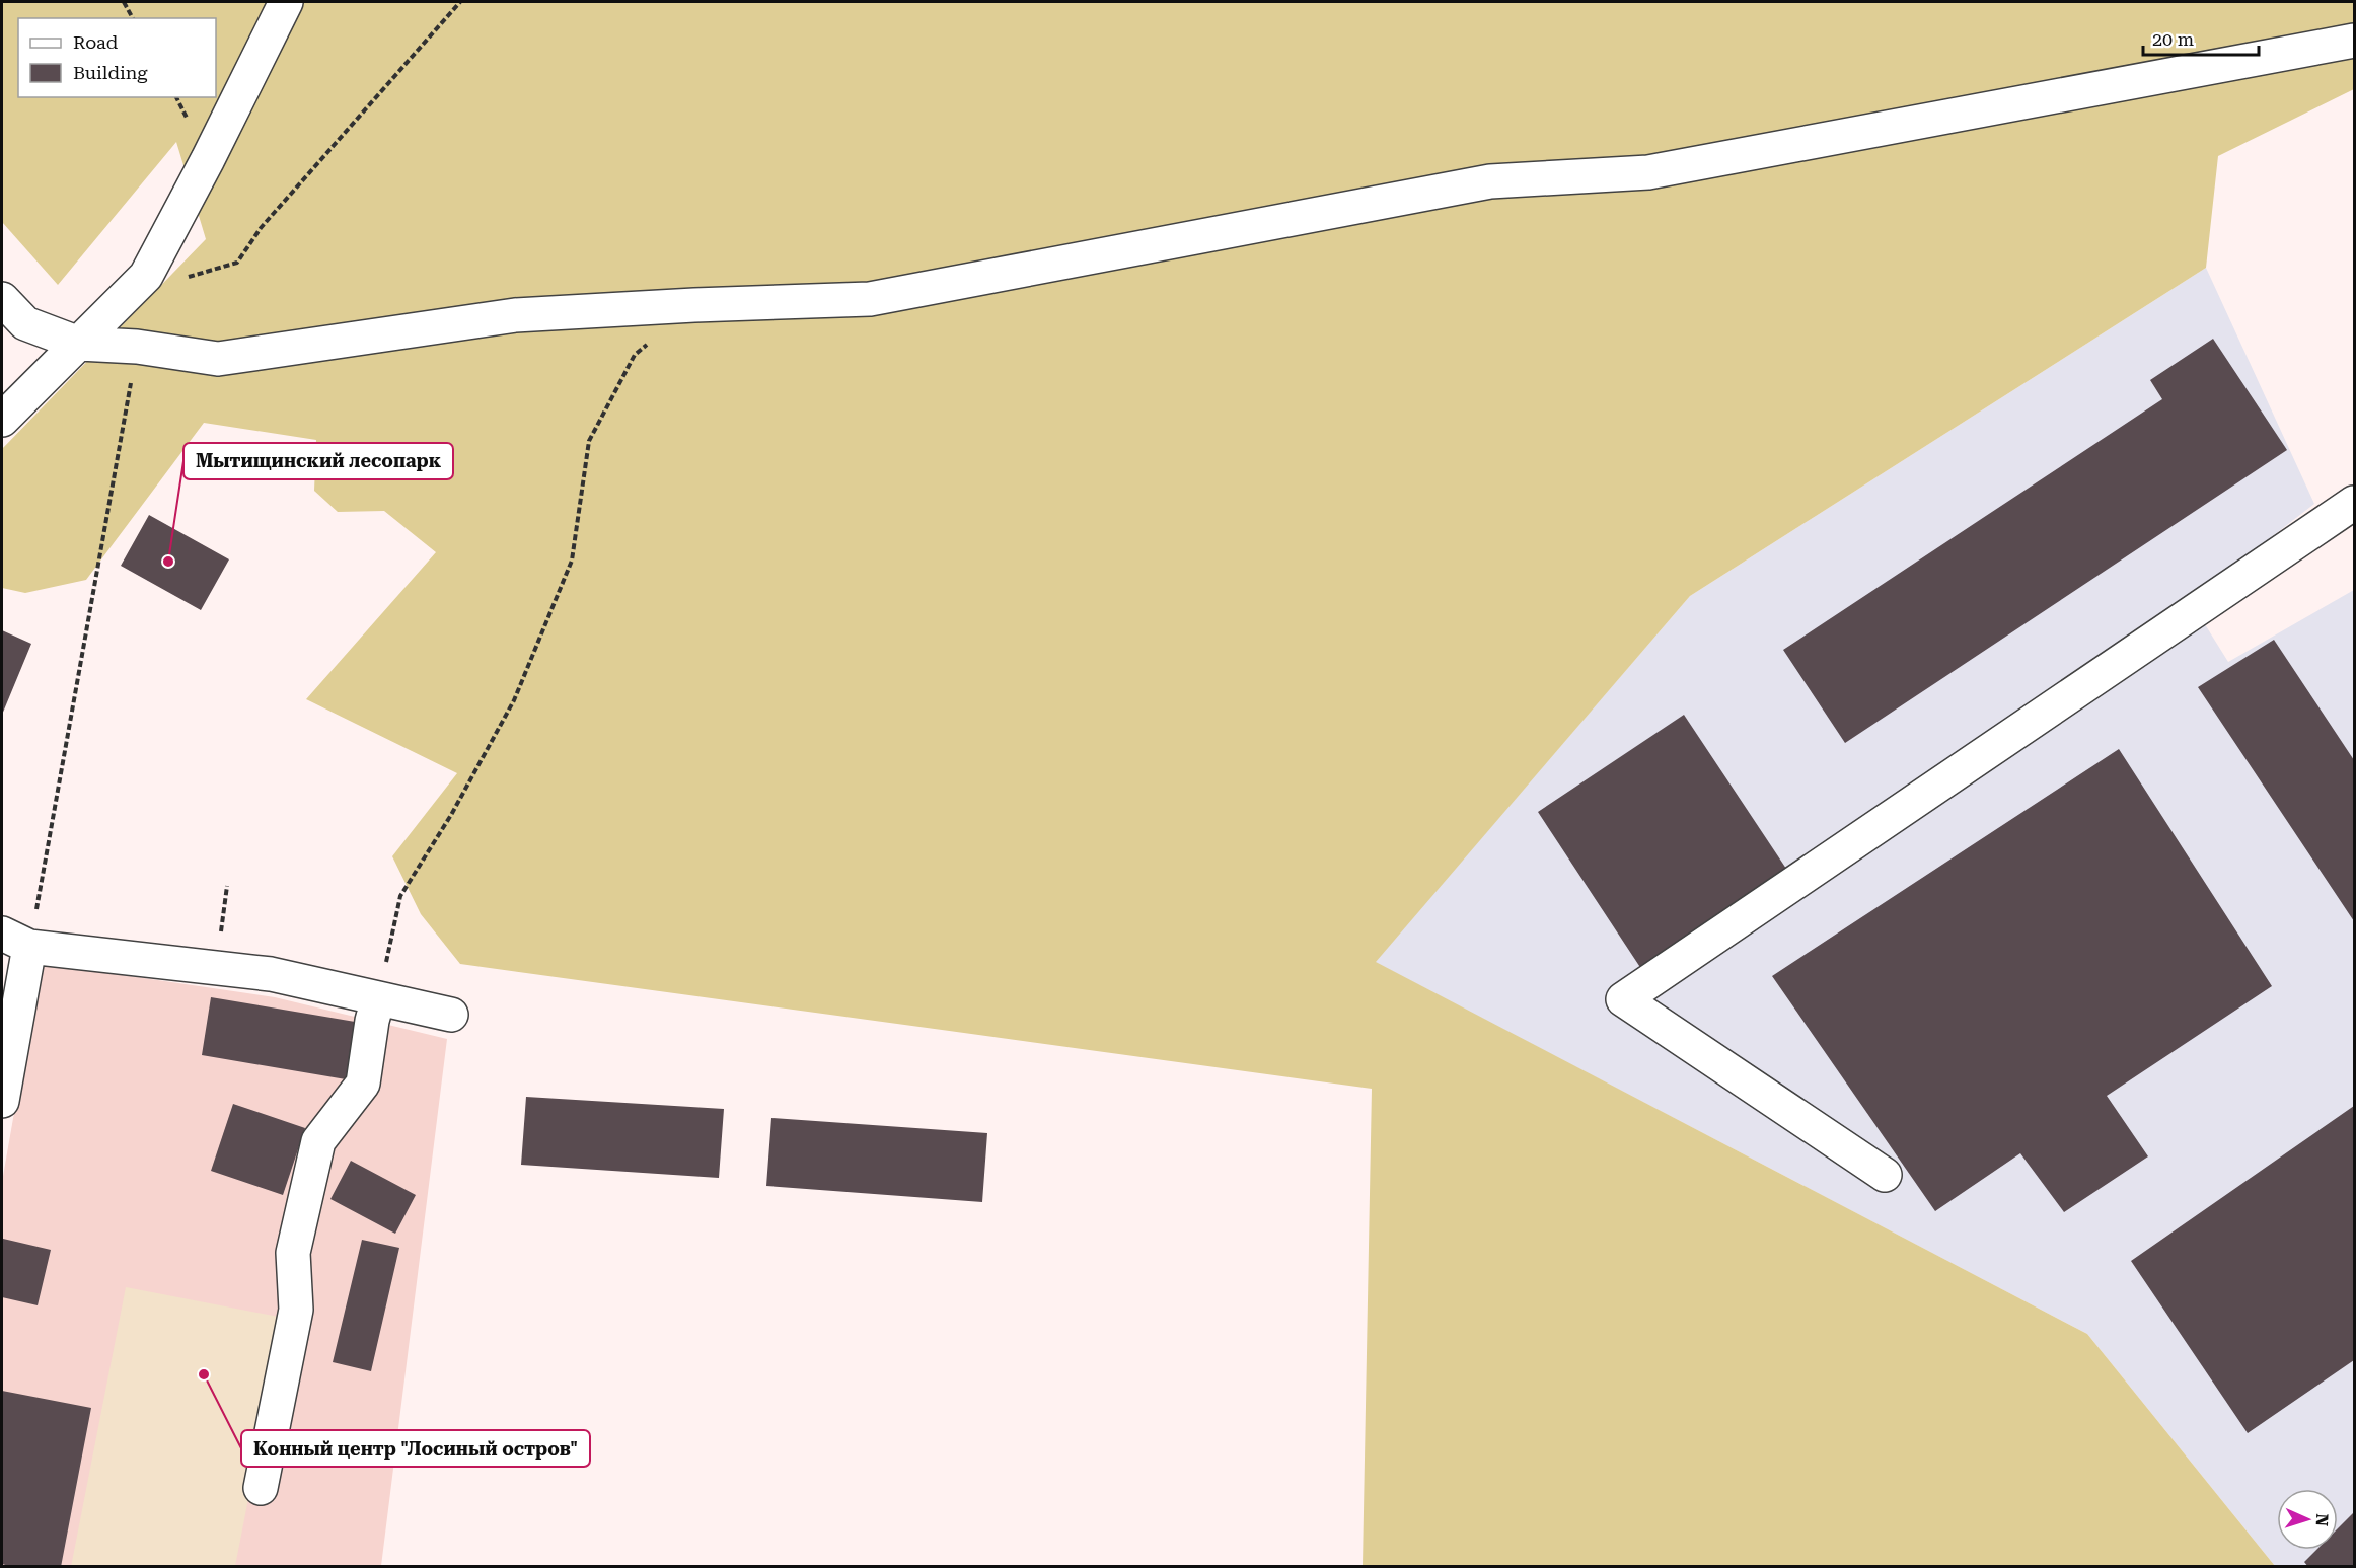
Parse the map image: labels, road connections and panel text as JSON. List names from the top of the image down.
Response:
{
  "places": ["Мытищинский лесопарк", "Конный центр \"Лосиный остров\""],
  "legend": ["Road", "Building"],
  "scale_bar": "20 m",
  "north": "right"
}
